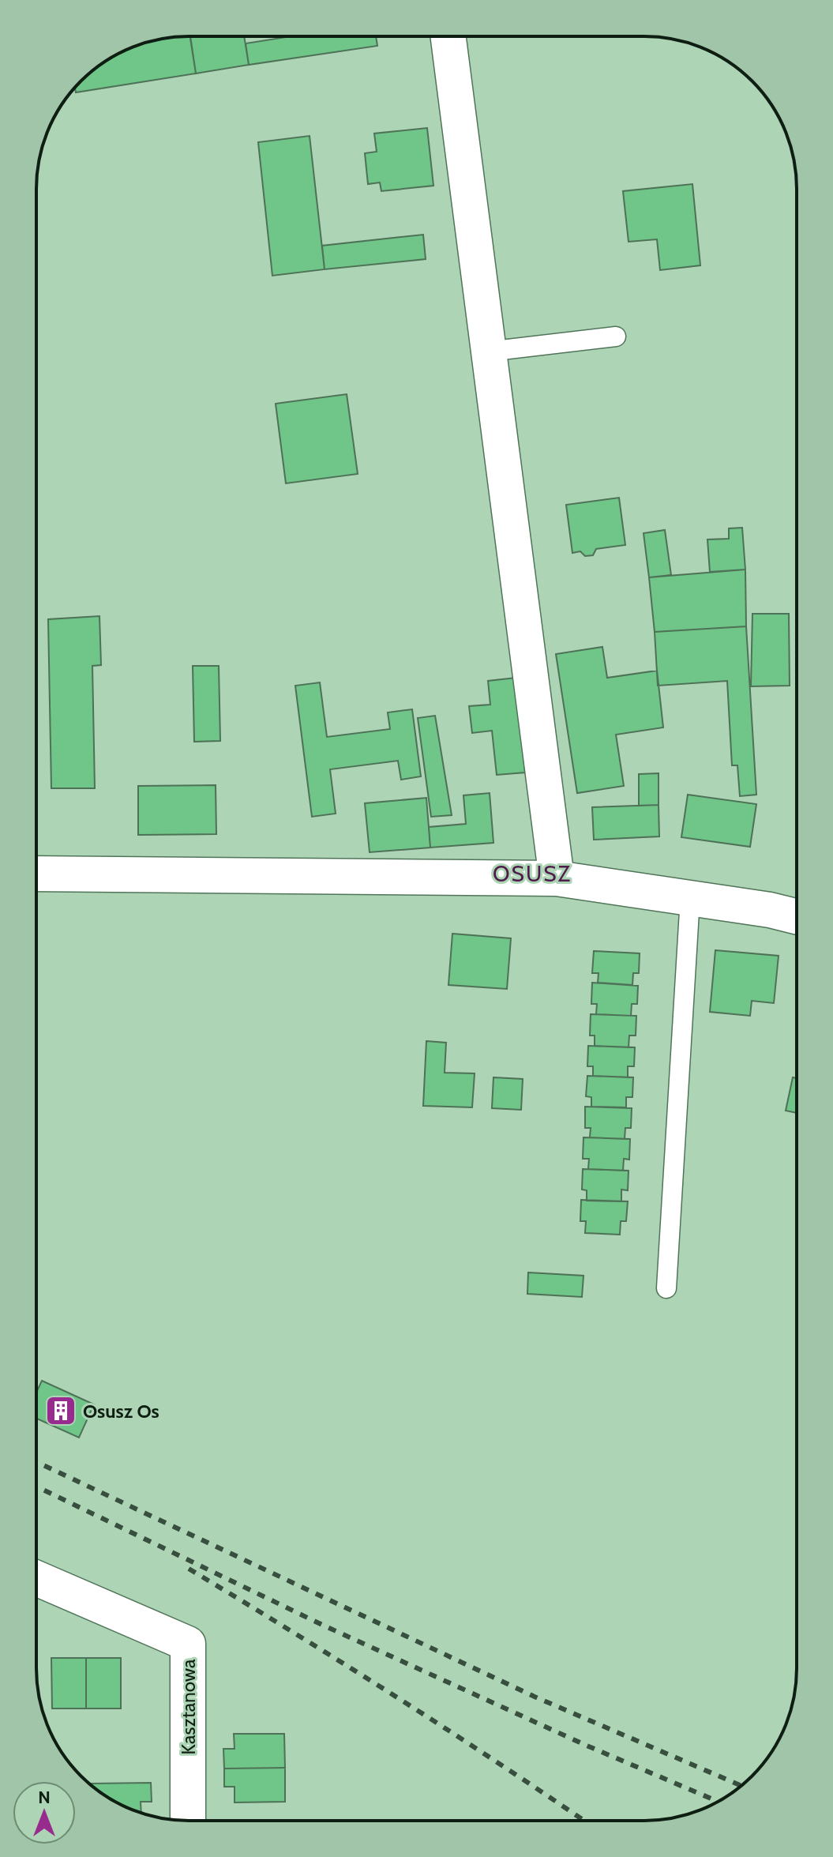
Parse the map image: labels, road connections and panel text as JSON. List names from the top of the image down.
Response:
{
  "streets": {
    "street": ["Kasztanowa"]
  },
  "districts": ["OSUSZ"],
  "places": {
    "building": ["Osusz Os"]
  },
  "north": "top"
}
